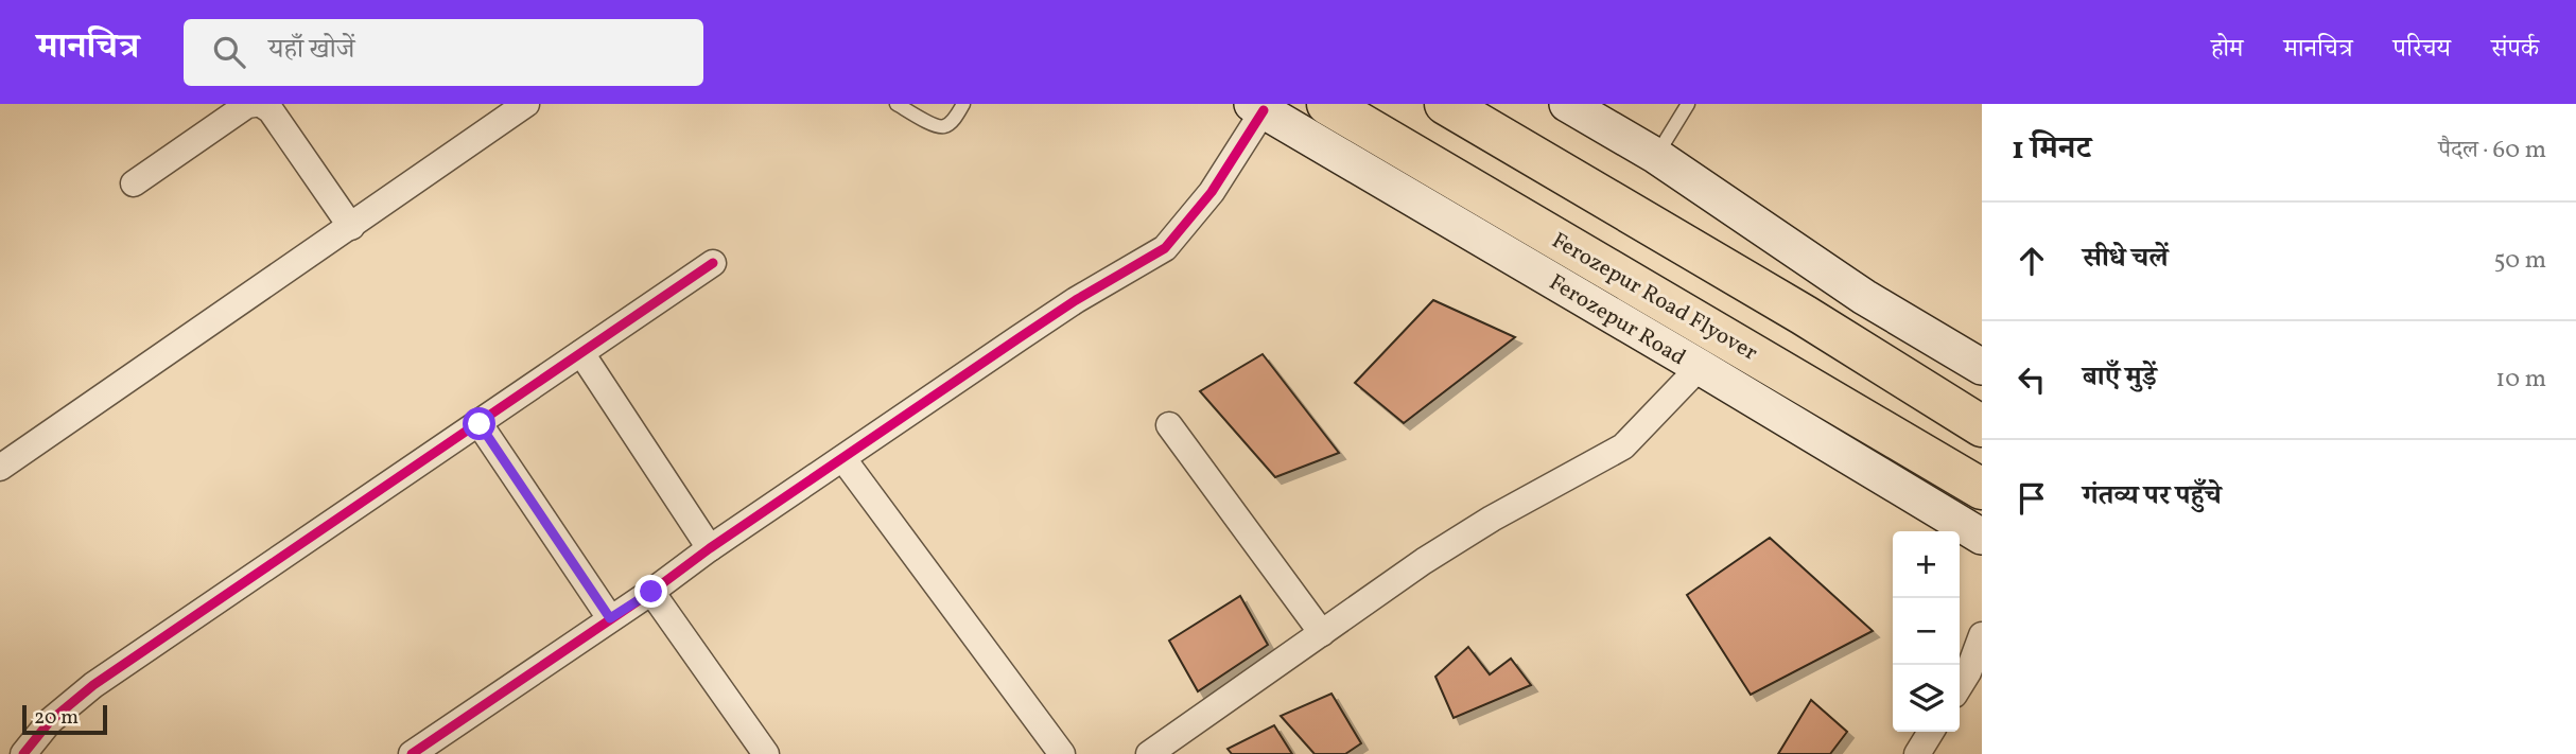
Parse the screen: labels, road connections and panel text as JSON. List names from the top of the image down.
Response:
{
  "streets": {
    "highway": ["Ferozepur Road Flyover"],
    "main road": ["Ferozepur Road"]
  },
  "scale_bar": "20 m",
  "page": {
    "header": "मानचित्र",
    "search": "यहाँ खोजें",
    "nav": [
      "होम",
      "मानचित्र",
      "परिचय",
      "संपर्क"
    ],
    "heading": ["1 मिनट", "पैदल · 60 m"],
    "list": [
      ["सीधे चलें", "50 m"],
      ["बाएँ मुड़ें", "10 m"],
      "गंतव्य पर पहुँचे"
    ],
    "map_buttons": ["+", "−"],
    "scale": "20 m"
  }
}
